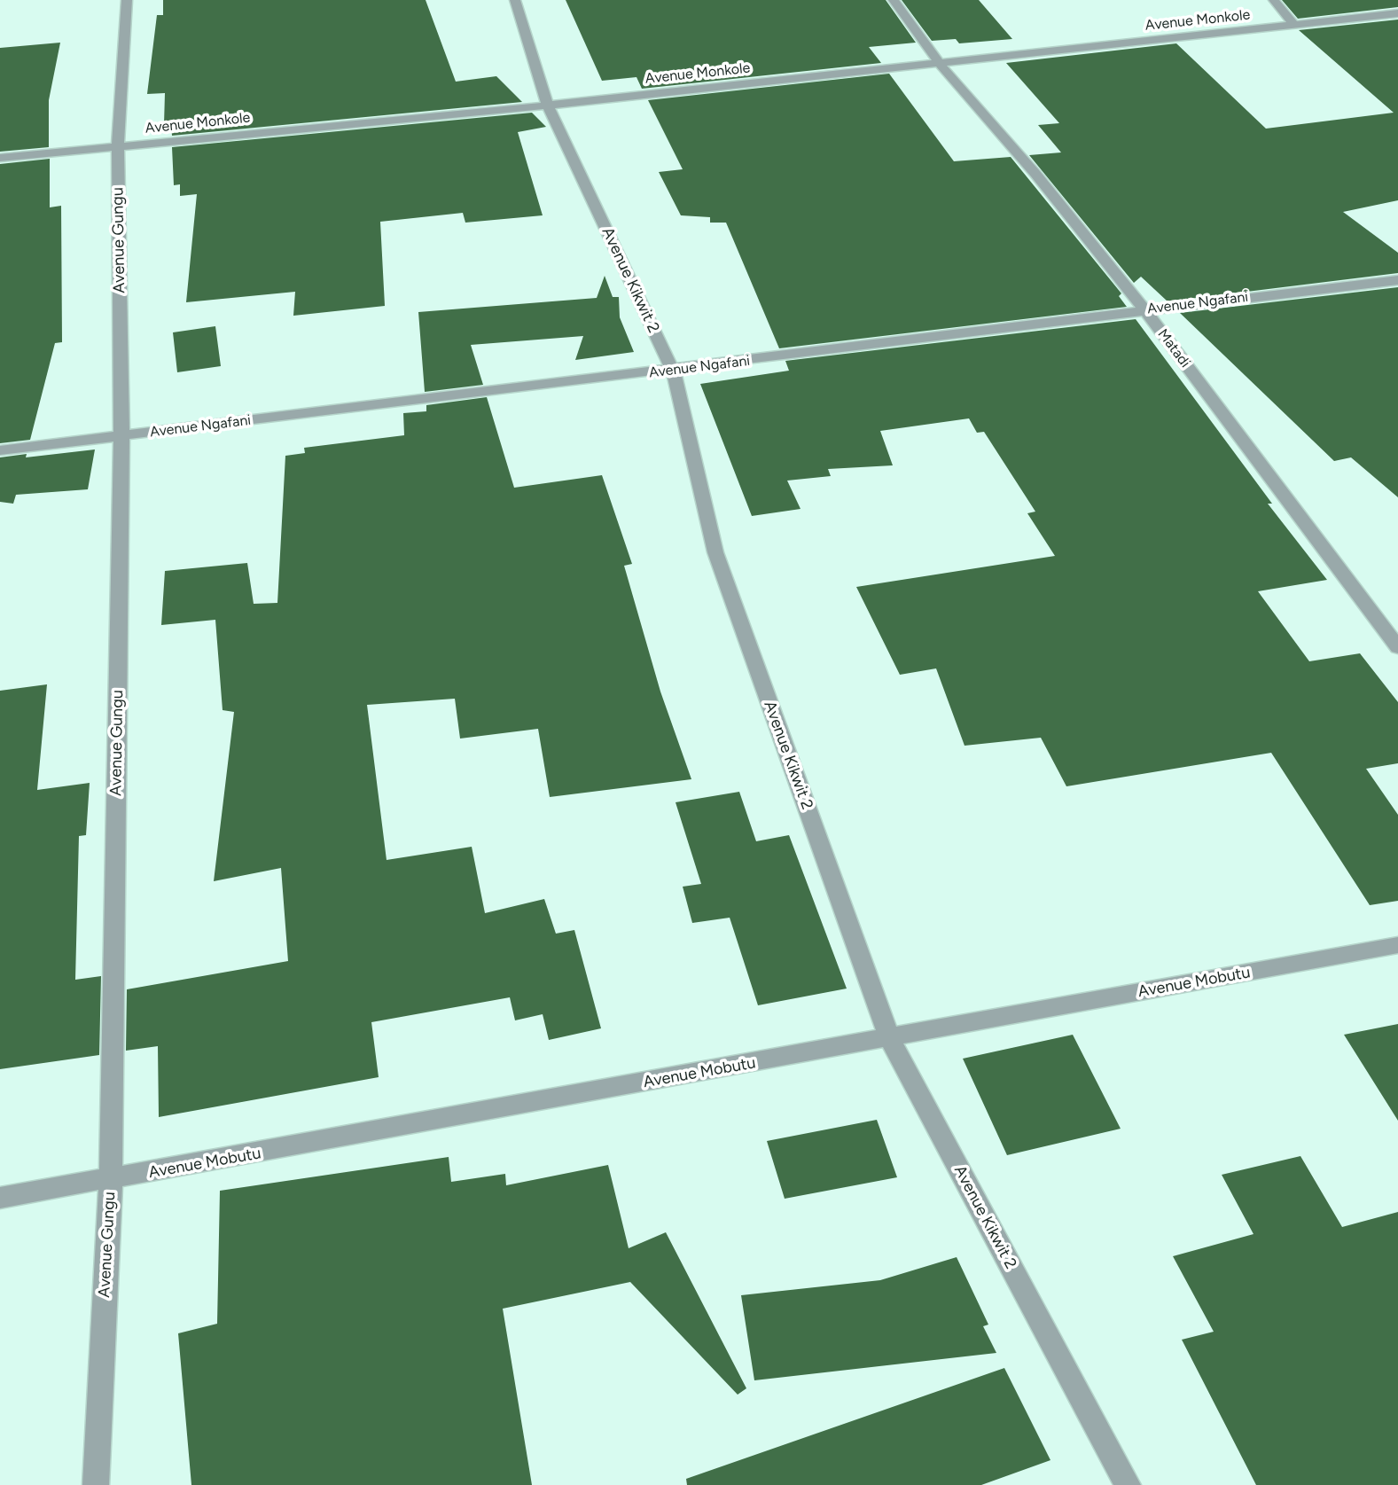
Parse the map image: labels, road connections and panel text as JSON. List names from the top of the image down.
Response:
{
  "streets": {
    "street": [
      "Avenue Monkole",
      "Avenue Gungu",
      "Avenue Kikwit 2",
      "Avenue Ngafani",
      "Matadi",
      "Avenue Mobutu"
    ]
  },
  "crossings": [
    ["Avenue Monkole", "Avenue Gungu"],
    ["Avenue Monkole", "Avenue Kikwit 2"],
    ["Avenue Monkole", "Matadi"],
    ["Avenue Gungu", "Avenue Ngafani"],
    ["Avenue Gungu", "Avenue Mobutu"],
    ["Avenue Kikwit 2", "Avenue Ngafani"],
    ["Avenue Kikwit 2", "Avenue Mobutu"],
    ["Avenue Ngafani", "Matadi"]
  ]
}
